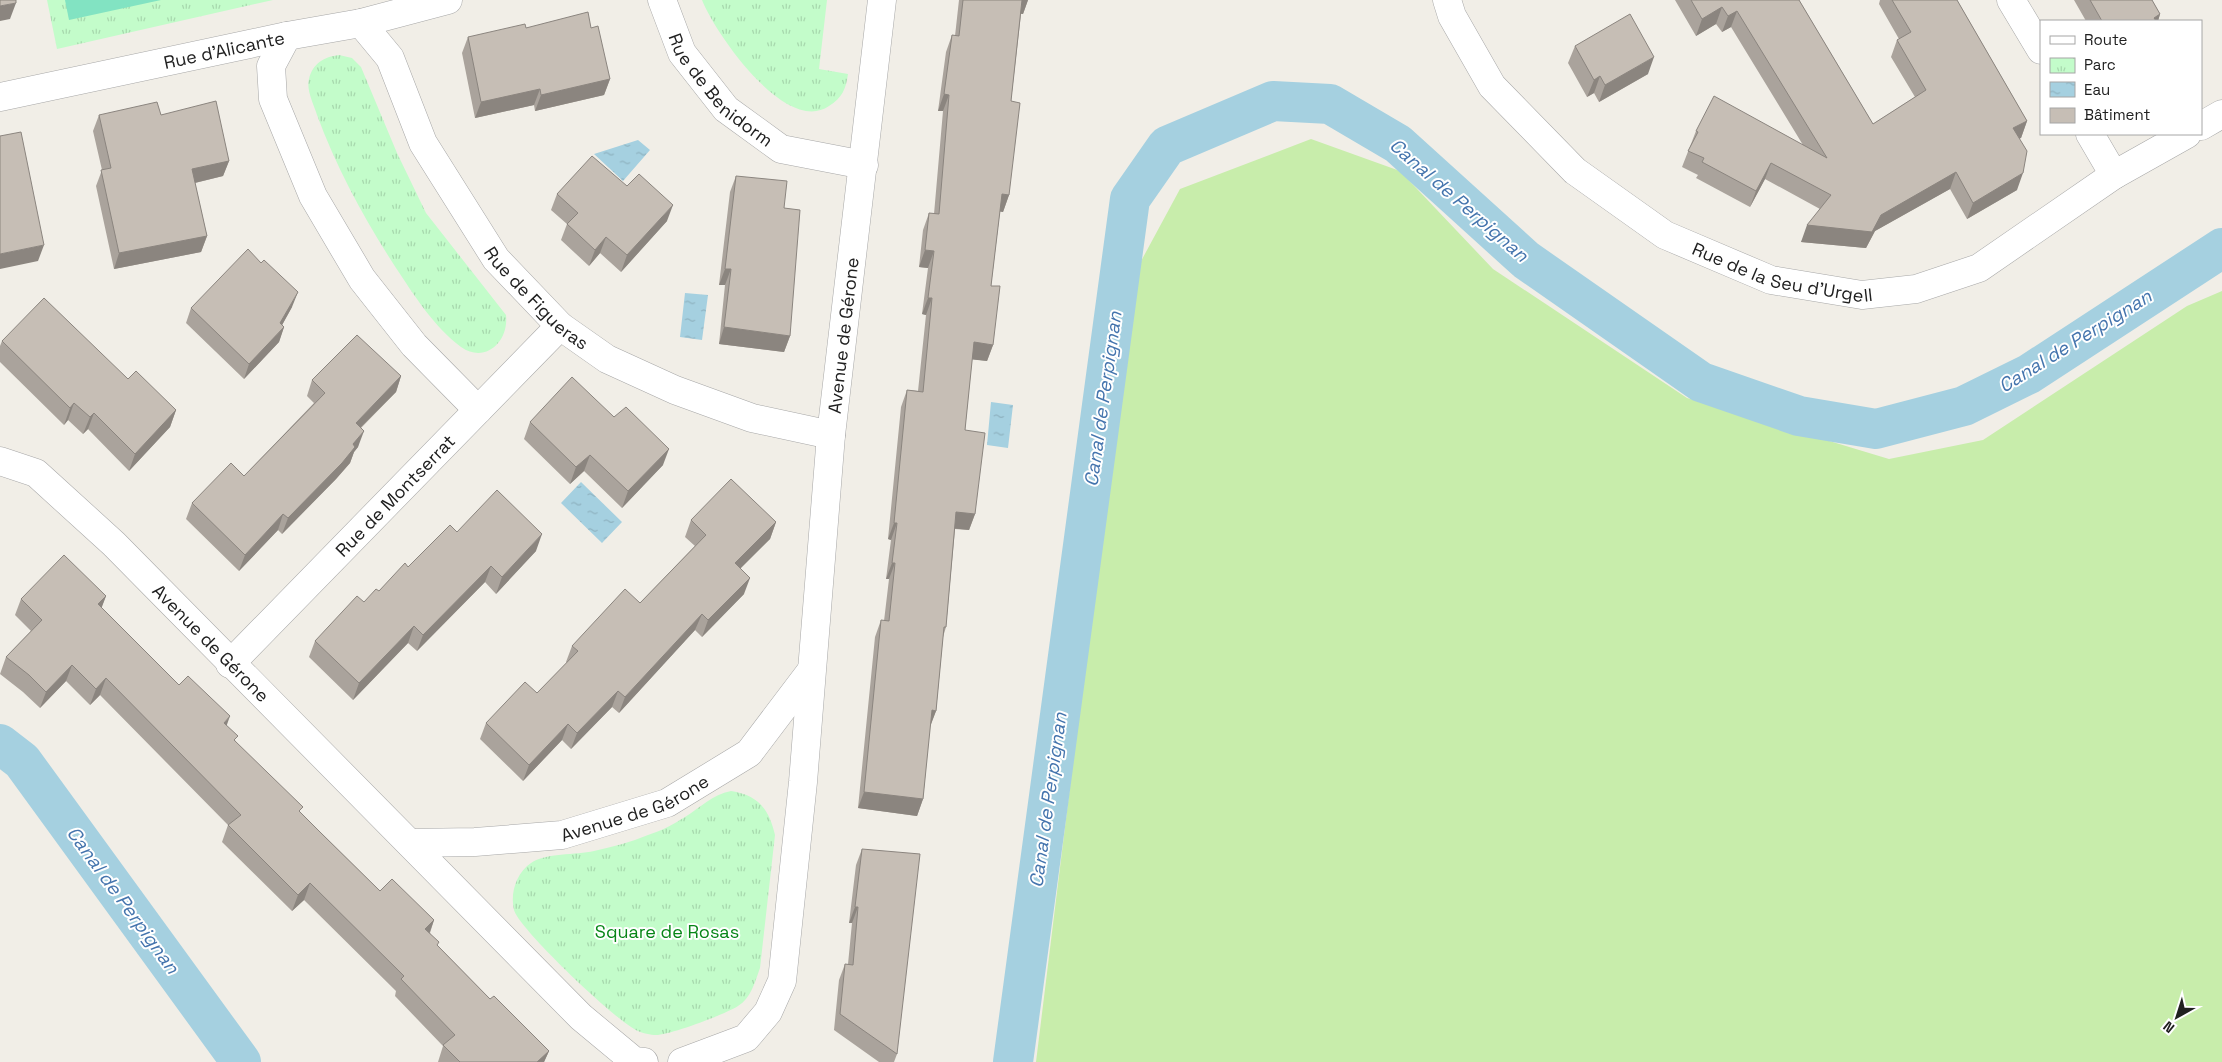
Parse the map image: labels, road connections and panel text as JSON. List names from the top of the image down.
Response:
{
  "streets": {
    "street": [
      "Rue d'Alicante",
      "Rue de Benidorm",
      "Rue de la Seu d'Urgell",
      "Rue de Figueras",
      "Avenue de Gérone",
      "Rue de Montserrat"
    ]
  },
  "crossings": [
    ["Rue d'Alicante", "Rue de Figueras"],
    ["Rue de Benidorm", "Avenue de Gérone"],
    ["Rue de Figueras", "Avenue de Gérone"],
    ["Rue de Figueras", "Rue de Montserrat"],
    ["Avenue de Gérone", "Rue de Montserrat"]
  ],
  "water": ["Canal de Perpignan"],
  "parks": ["Square de Rosas"],
  "legend": [
    "Route",
    "Parc",
    "Eau",
    "Bâtiment"
  ],
  "north": "bottom left"
}
